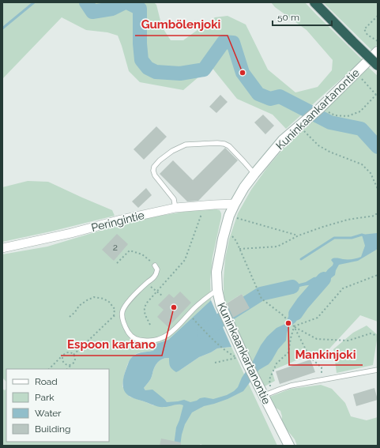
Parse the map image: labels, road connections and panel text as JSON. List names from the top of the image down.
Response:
{
  "streets": {
    "street": ["Kuninkaankartanontie", "Peringintie"]
  },
  "crossings": [
    ["Kuninkaankartanontie", "Peringintie"]
  ],
  "places": ["Gumbölenjoki", "Espoon kartano", "Mankinjoki"],
  "house_numbers": ["2"],
  "legend": [
    "Road",
    "Park",
    "Water",
    "Building"
  ],
  "scale_bar": "50 m"
}
